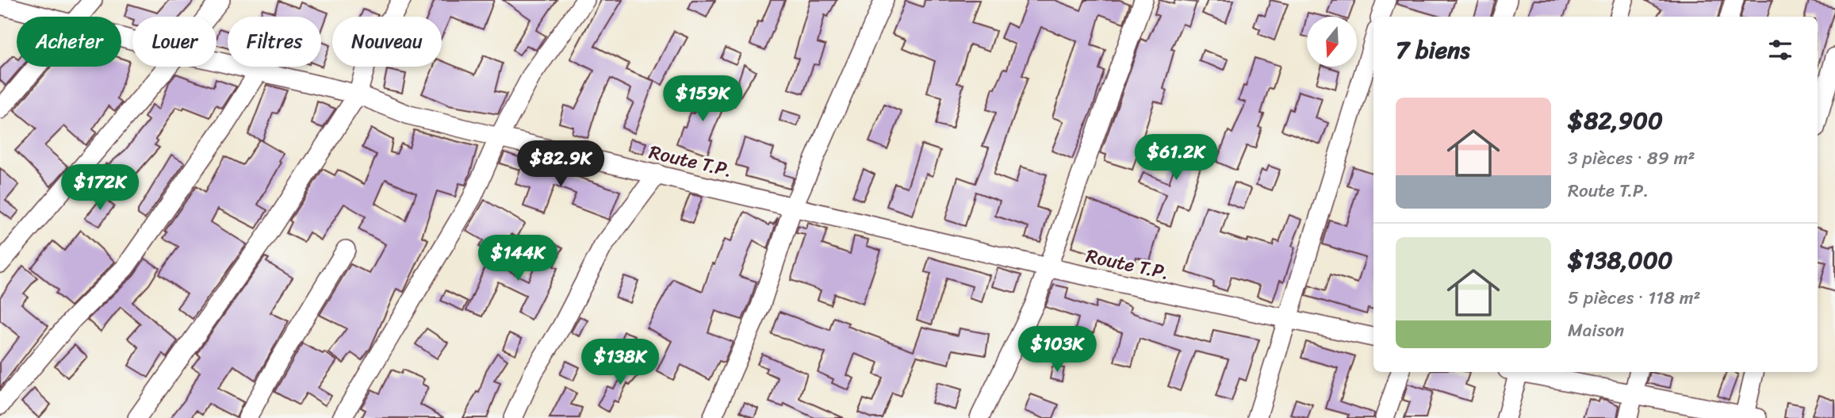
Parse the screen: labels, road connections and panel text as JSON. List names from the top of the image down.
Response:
{
  "streets": {
    "street": ["Route T.P."]
  },
  "north": "bottom",
  "page": {
    "chip": [
      "Acheter",
      "Louer",
      "Filtres",
      "Nouveau"
    ],
    "heading": "7 biens",
    "price": [
      "$159K",
      "$61.2K",
      "$82.9K",
      "$172K",
      "$144K",
      "$103K",
      "$138K"
    ],
    "list": [
      {
        "name": "$82,900",
        "note": "3 pièces · 89 m² · Route T.P."
      },
      {
        "name": "$138,000",
        "note": "5 pièces · 118 m² · Maison"
      }
    ]
  }
}
